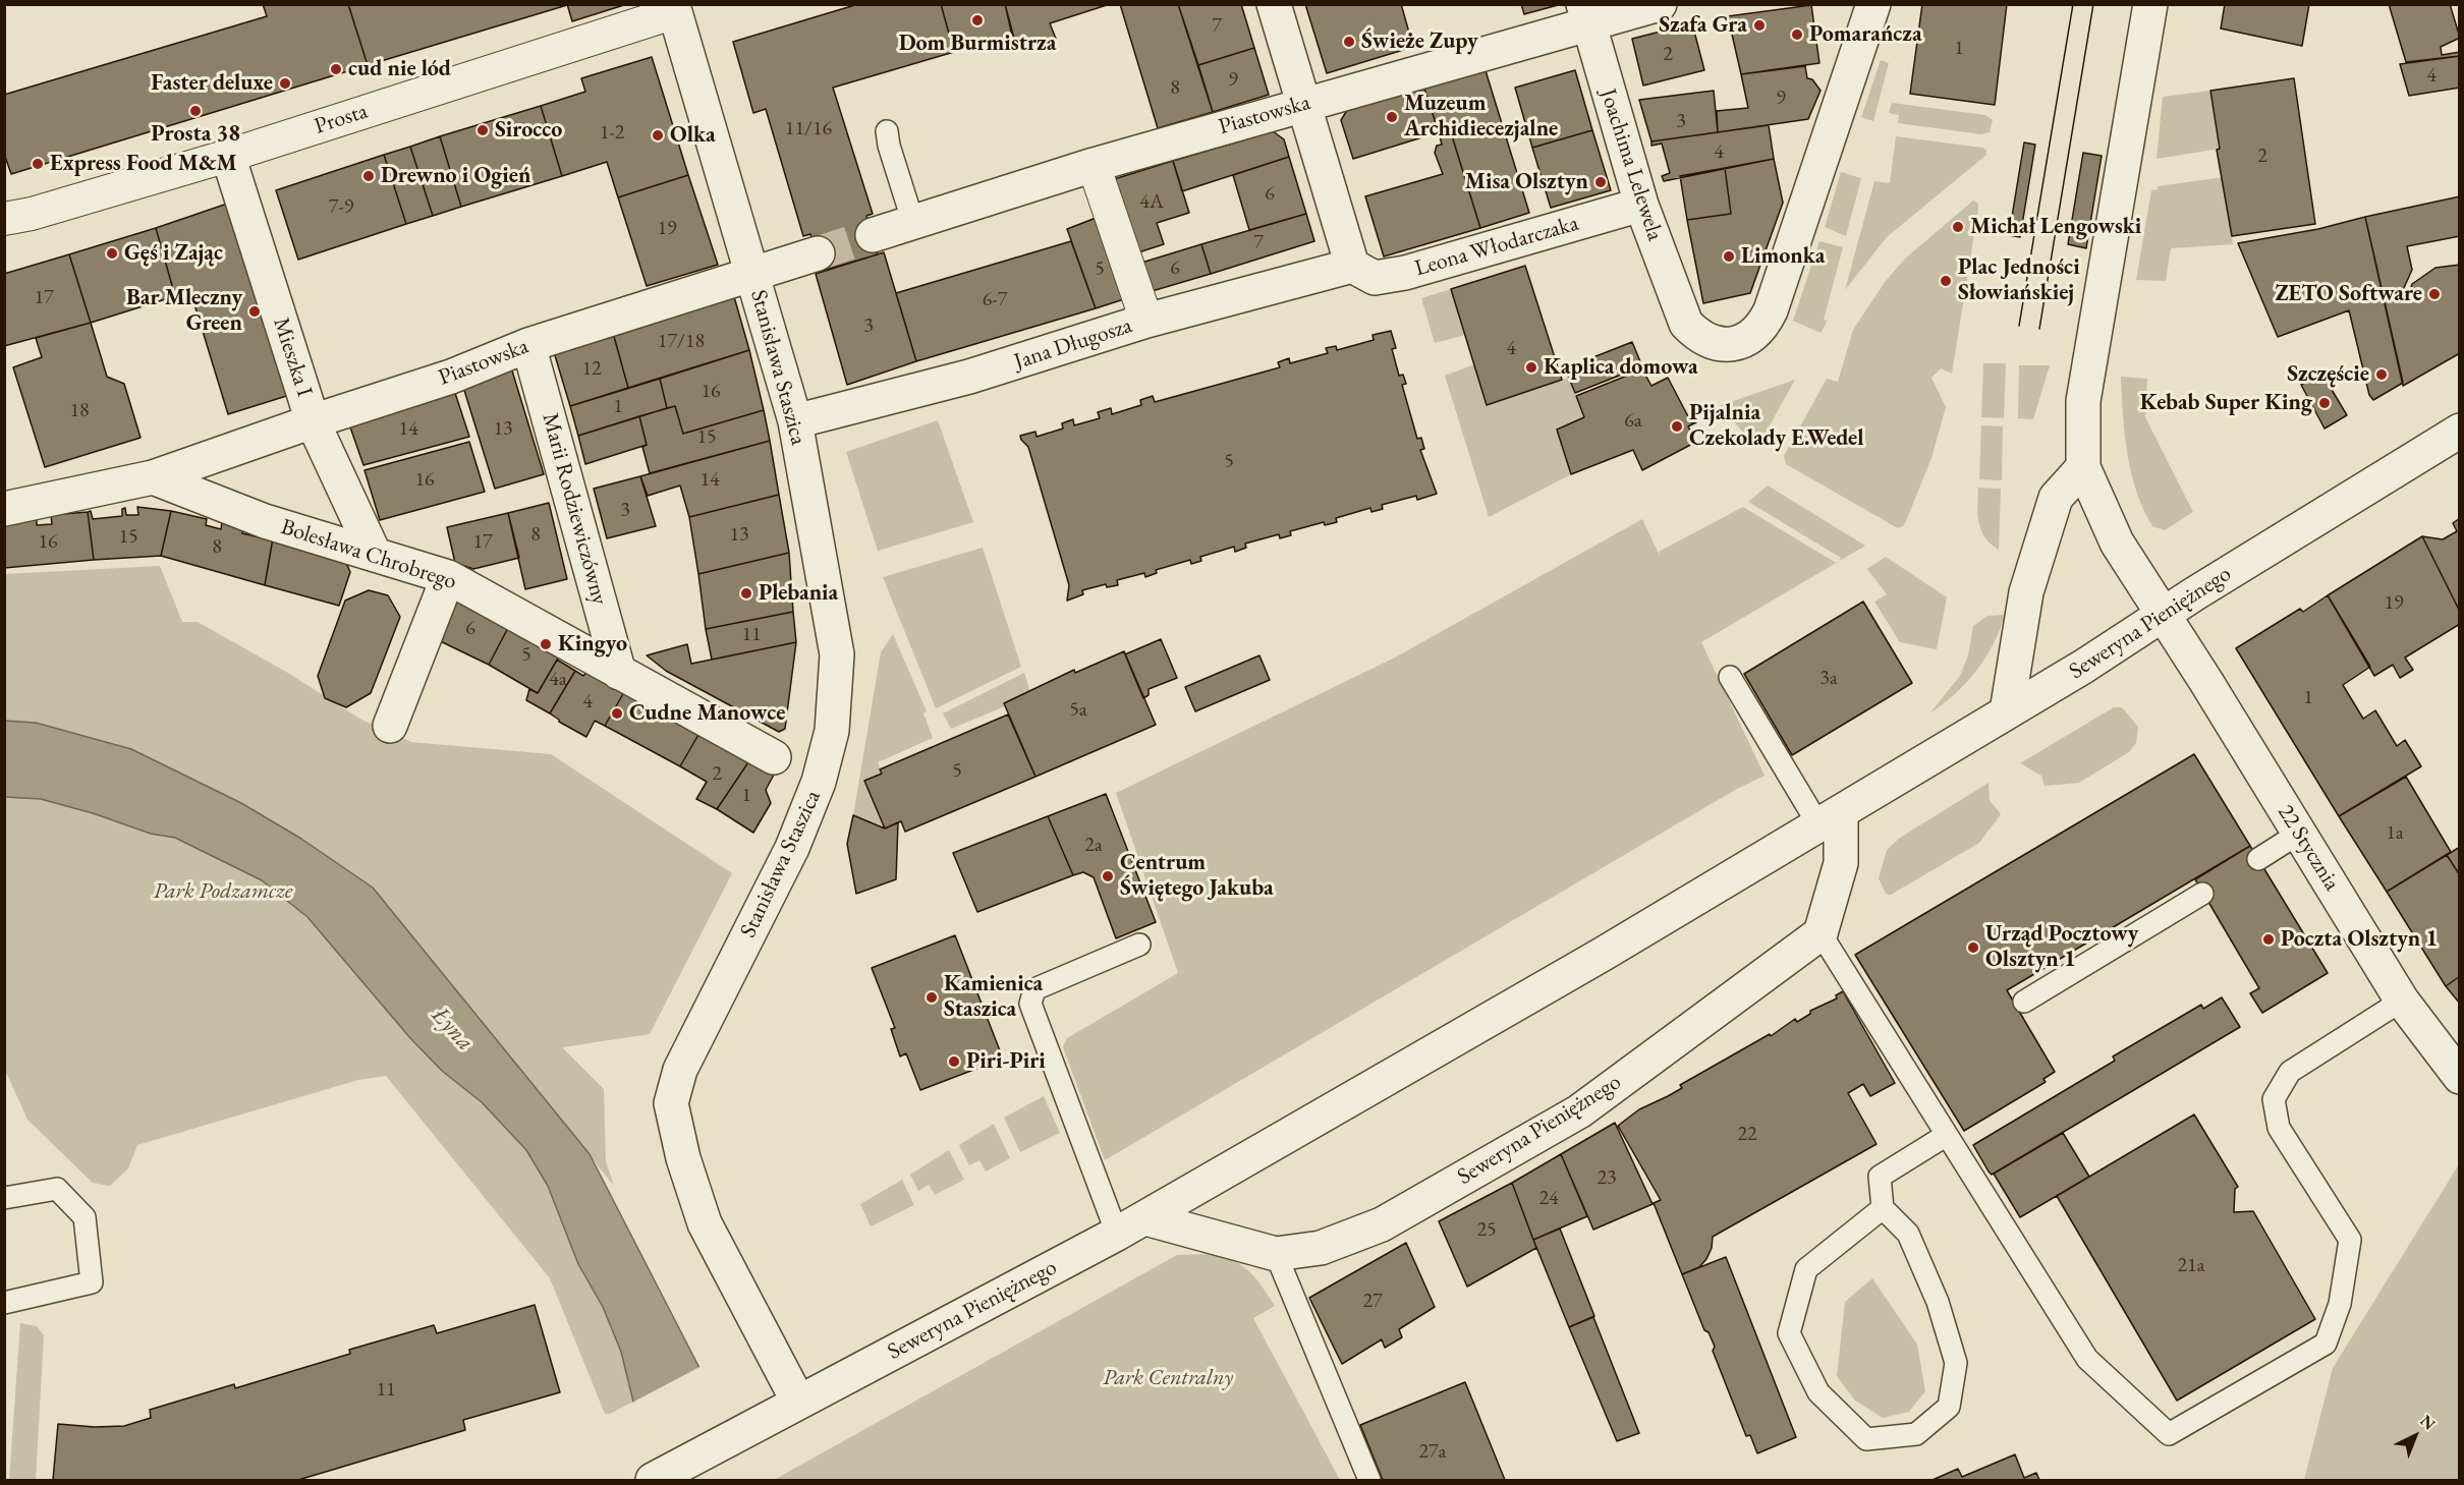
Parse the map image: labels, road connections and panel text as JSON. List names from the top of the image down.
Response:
{
  "streets": {
    "street": [
      "Piastowska",
      "Prosta",
      "Joachima Lelewela",
      "Leona Włodarczaka",
      "Jana Długosza",
      "Mieszka I",
      "Stanisława Staszica",
      "Marii Rodziewiczówny",
      "Bolesława Chrobrego",
      "Seweryna Pieniężnego",
      "22 Stycznia"
    ]
  },
  "crossings": [
    ["Piastowska", "Joachima Lelewela"],
    ["Piastowska", "Mieszka I"],
    ["Piastowska", "Stanisława Staszica"],
    ["Piastowska", "Marii Rodziewiczówny"],
    ["Piastowska", "Bolesława Chrobrego"],
    ["Prosta", "Mieszka I"],
    ["Prosta", "Stanisława Staszica"],
    ["Joachima Lelewela", "Leona Włodarczaka"],
    ["Leona Włodarczaka", "Jana Długosza"],
    ["Jana Długosza", "Stanisława Staszica"],
    ["Mieszka I", "Bolesława Chrobrego"],
    ["Stanisława Staszica", "Seweryna Pieniężnego"],
    ["Marii Rodziewiczówny", "Bolesława Chrobrego"],
    ["Seweryna Pieniężnego", "22 Stycznia"]
  ],
  "water": ["Łyna"],
  "parks": ["Park Podzamcze", "Park Centralny"],
  "places": [
    "Dom Burmistrza",
    "Szafa Gra",
    "Pomarańcza",
    "Świeże Zupy",
    "cud nie lód",
    "Faster deluxe",
    "Prosta 38",
    "Muzeum Archidiecezjalne",
    "Sirocco",
    "Olka",
    "Express Food M&M",
    "Drewno i Ogień",
    "Misa Olsztyn",
    "Michał Lengowski",
    "Gęś i Zając",
    "Limonka",
    "Plac Jedności Słowiańskiej",
    "ZETO Software",
    "Bar Mleczny Green",
    "Kaplica domowa",
    "Szczęście",
    "Kebab Super King",
    "Pijalnia Czekolady E.Wedel",
    "Plebania",
    "Kingyo",
    "Cudne Manowce",
    "Centrum Świętego Jakuba",
    "Poczta Olsztyn 1",
    "Urząd Pocztowy Olsztyn 1",
    "Kamienica Staszica",
    "Piri-Piri"
  ],
  "house_numbers": [
    "7",
    "1",
    "2",
    "4",
    "9",
    "8",
    "9",
    "3",
    "11/16",
    "1-2",
    "4",
    "2",
    "6",
    "4A",
    "7-9",
    "19",
    "7",
    "6",
    "5",
    "17",
    "6-7",
    "3",
    "17/18",
    "4",
    "12",
    "16",
    "1",
    "18",
    "6a",
    "14",
    "13",
    "15",
    "5",
    "16",
    "14",
    "3",
    "8",
    "13",
    "15",
    "16",
    "17",
    "8",
    "19",
    "6",
    "11",
    "5",
    "3a",
    "4a",
    "1",
    "4",
    "5a",
    "5",
    "2",
    "1",
    "1a",
    "2a",
    "22",
    "23",
    "24",
    "25",
    "21a",
    "27",
    "11",
    "27a"
  ],
  "north": "top right"
}
